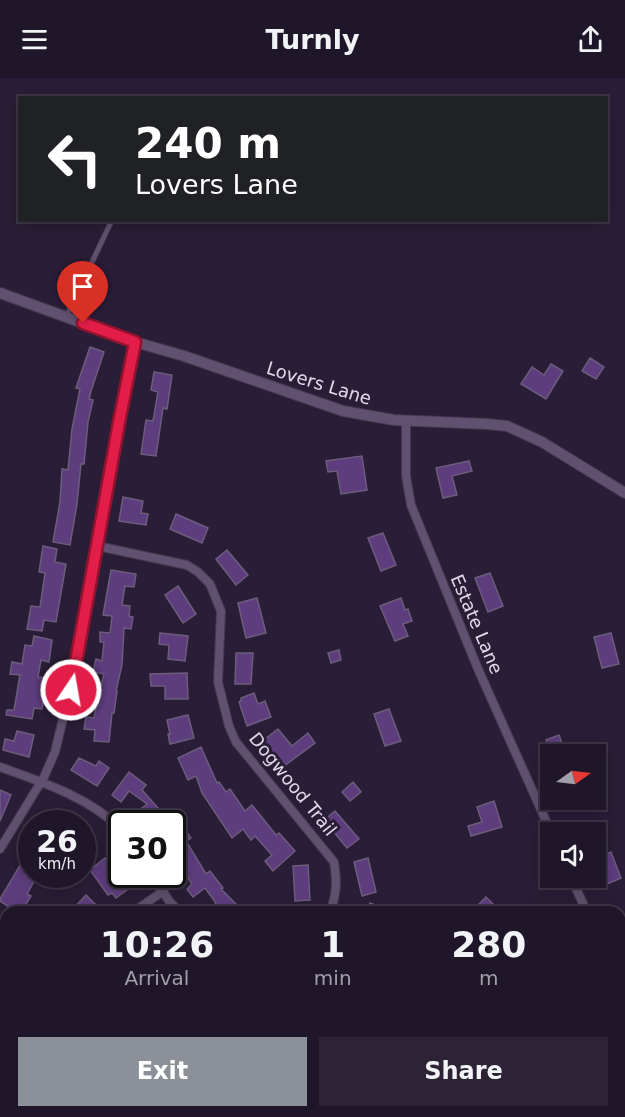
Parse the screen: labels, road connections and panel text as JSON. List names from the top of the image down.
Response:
{
  "streets": {
    "street": ["Lovers Lane", "Estate Lane", "Dogwood Trail"]
  },
  "crossings": [
    ["Lovers Lane", "Estate Lane"]
  ],
  "north": "right",
  "page": {
    "header": "Turnly",
    "turn": ["240 m", "Lovers Lane"],
    "speed": "26 km/h",
    "limit": "30",
    "eta": [
      "10:26",
      "Arrival",
      "1",
      "min",
      "280",
      "m"
    ],
    "buttons": ["Exit", "Share"]
  }
}
